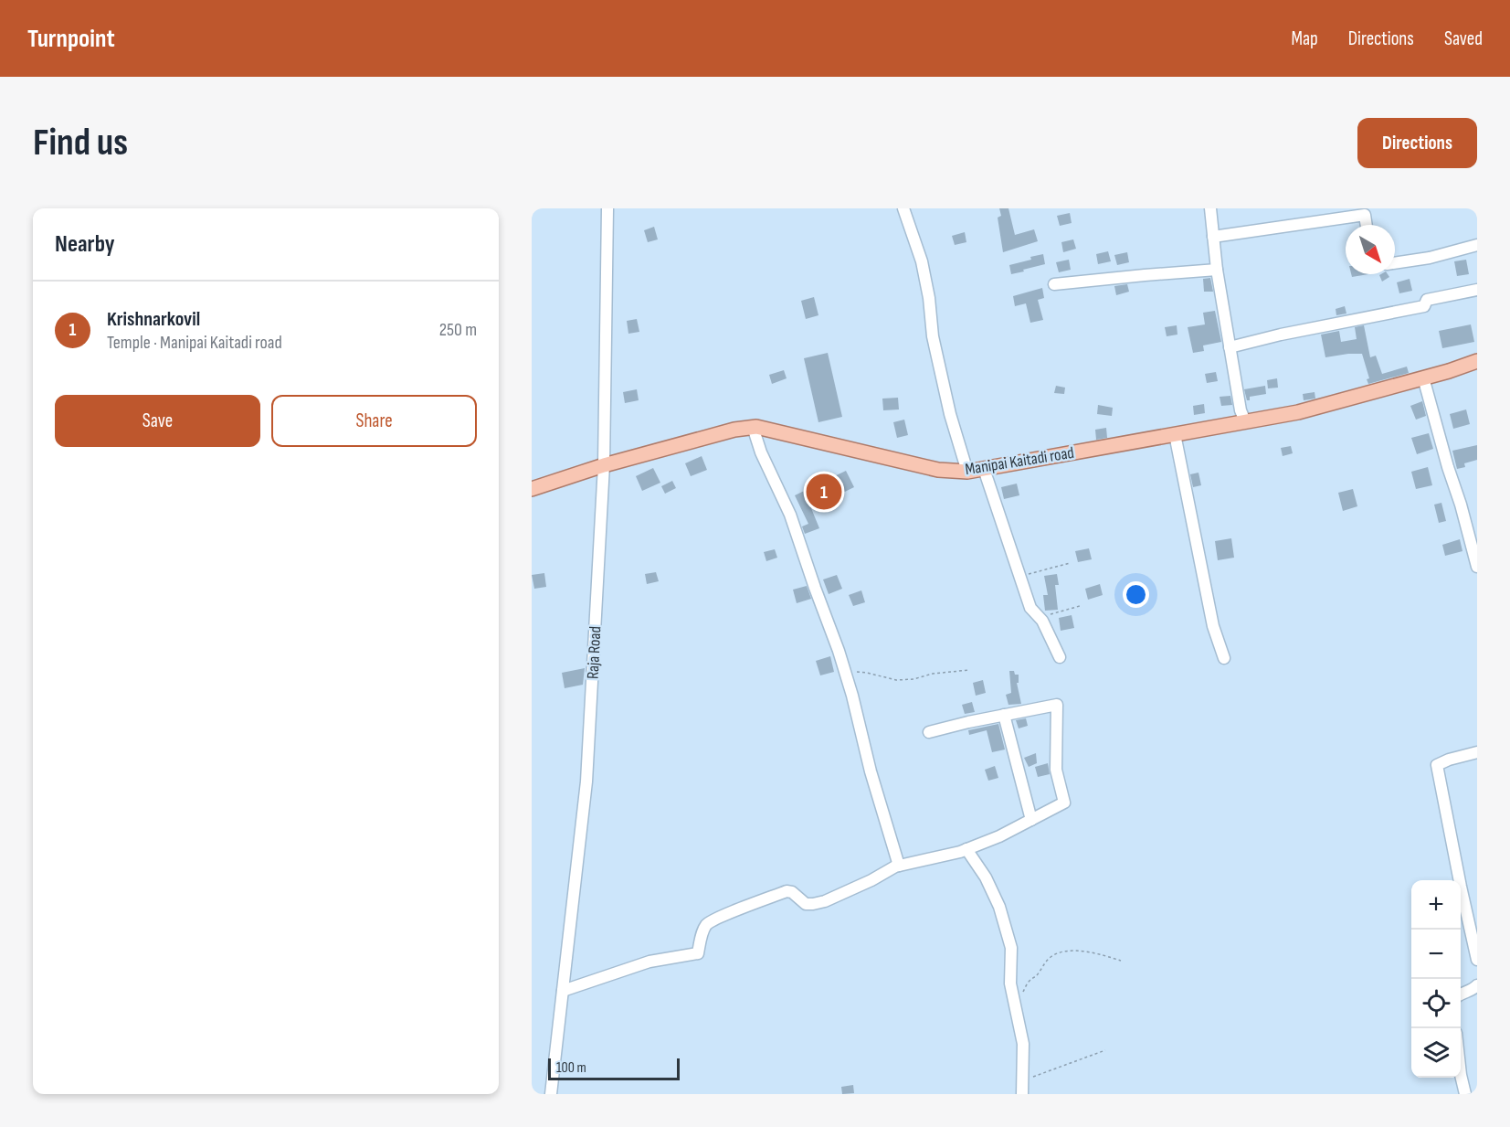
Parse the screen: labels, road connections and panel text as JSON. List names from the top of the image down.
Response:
{
  "streets": {
    "main road": ["Manipai Kaitadi road"],
    "street": ["Raja Road"]
  },
  "crossings": [
    ["Manipai Kaitadi road", "Raja Road"]
  ],
  "scale_bar": "100 m",
  "north": "bottom right",
  "page": {
    "header": "Turnpoint",
    "nav": ["Map", "Directions", "Saved"],
    "buttons": [
      "Directions",
      ["Save", "Share"]
    ],
    "title": "Find us",
    "heading": "Nearby",
    "list": [
      {
        "mark": "1",
        "name": "Krishnarkovil",
        "note": "Temple · Manipai Kaitadi road",
        "value": "250 m"
      }
    ],
    "pins": "1",
    "map_buttons": ["+", "−"],
    "scale": "100 m"
  }
}
